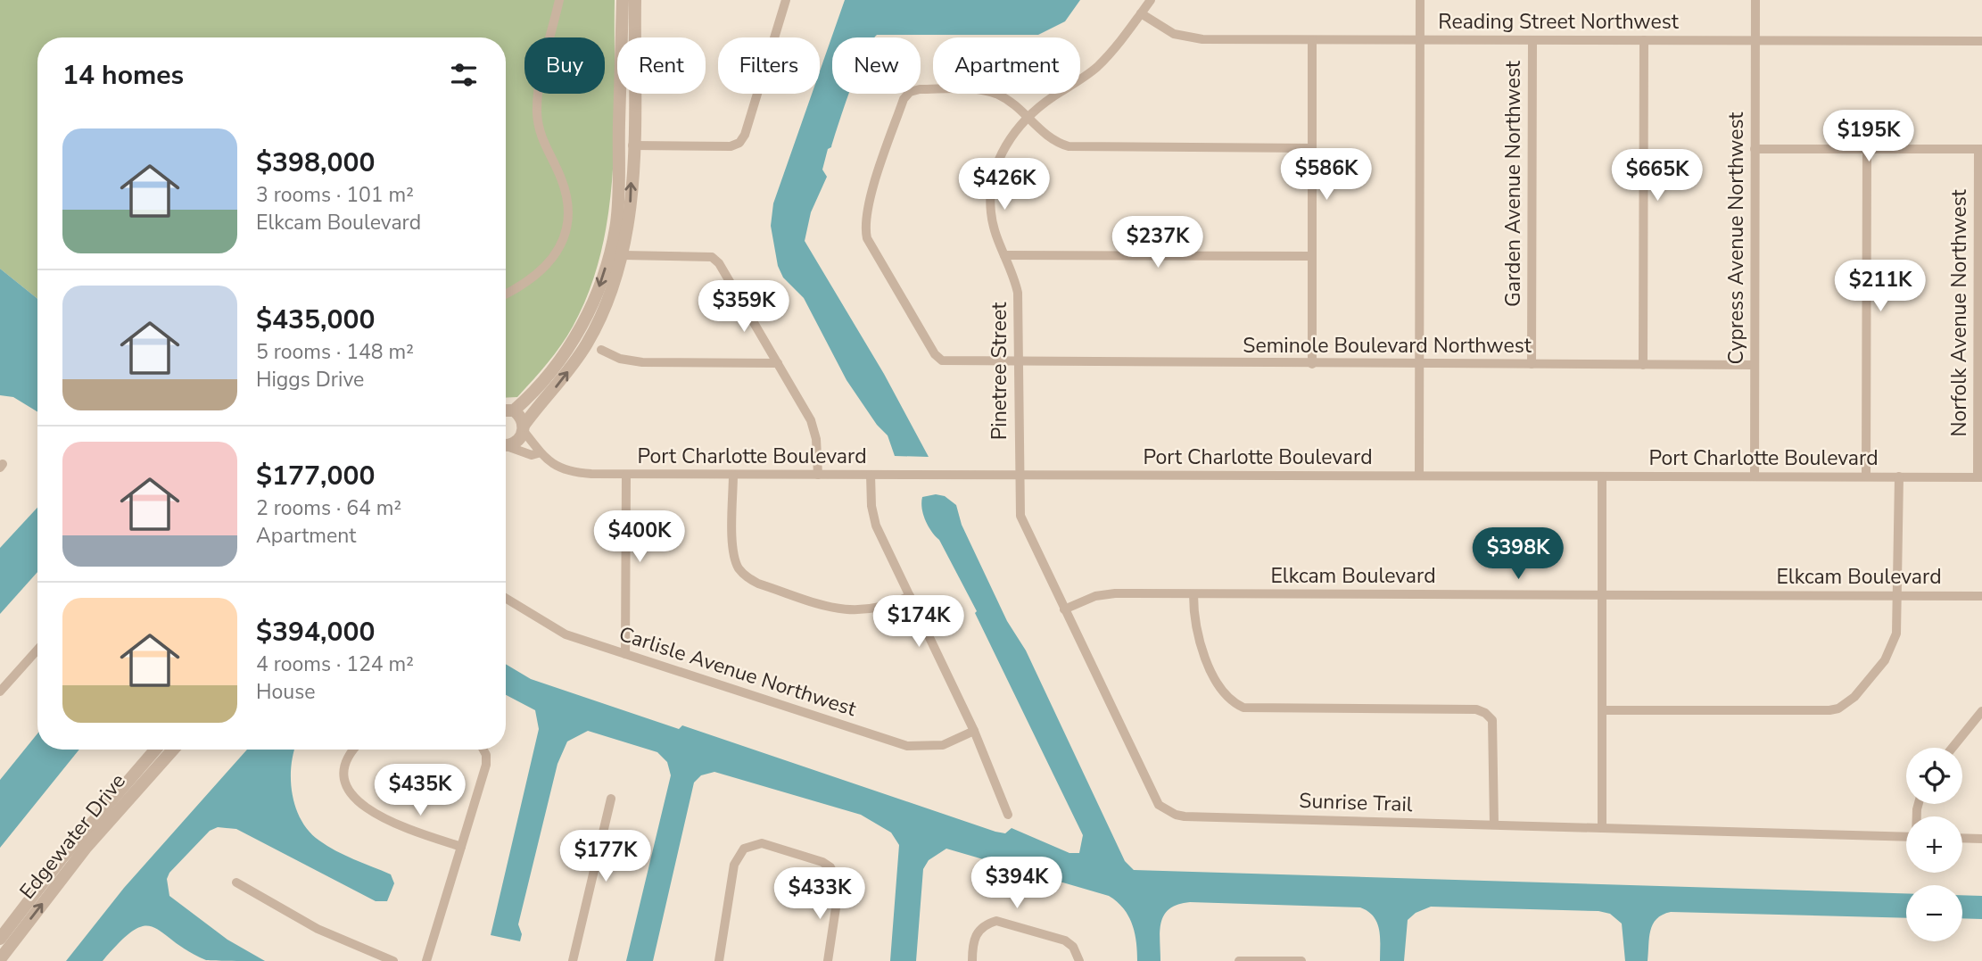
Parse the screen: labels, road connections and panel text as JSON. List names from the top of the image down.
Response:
{
  "streets": {
    "street": [
      "Reading Street Northwest",
      "Garden Avenue Northwest",
      "Cypress Avenue Northwest",
      "Norfolk Avenue Northwest",
      "Seminole Boulevard Northwest",
      "Pinetree Street",
      "Port Charlotte Boulevard",
      "Elkcam Boulevard",
      "Carlisle Avenue Northwest",
      "Sunrise Trail",
      "Edgewater Drive"
    ]
  },
  "crossings": [
    ["Reading Street Northwest", "Garden Avenue Northwest"],
    ["Reading Street Northwest", "Cypress Avenue Northwest"],
    ["Reading Street Northwest", "Pinetree Street"],
    ["Garden Avenue Northwest", "Seminole Boulevard Northwest"],
    ["Cypress Avenue Northwest", "Seminole Boulevard Northwest"],
    ["Cypress Avenue Northwest", "Port Charlotte Boulevard"],
    ["Norfolk Avenue Northwest", "Port Charlotte Boulevard"],
    ["Seminole Boulevard Northwest", "Pinetree Street"],
    ["Pinetree Street", "Port Charlotte Boulevard"],
    ["Pinetree Street", "Sunrise Trail"],
    ["Port Charlotte Boulevard", "Sunrise Trail"],
    ["Elkcam Boulevard", "Sunrise Trail"]
  ],
  "page": {
    "chip": [
      "Buy",
      "Rent",
      "Filters",
      "New",
      "Apartment"
    ],
    "heading": "14 homes",
    "price": [
      "$195K",
      "$586K",
      "$665K",
      "$426K",
      "$237K",
      "$211K",
      "$359K",
      "$400K",
      "$398K",
      "$174K",
      "$435K",
      "$177K",
      "$394K",
      "$433K"
    ],
    "list": [
      {
        "name": "$398,000",
        "note": "3 rooms · 101 m² · Elkcam Boulevard"
      },
      {
        "name": "$435,000",
        "note": "5 rooms · 148 m² · Higgs Drive"
      },
      {
        "name": "$177,000",
        "note": "2 rooms · 64 m² · Apartment"
      },
      {
        "name": "$394,000",
        "note": "4 rooms · 124 m² · House"
      }
    ],
    "map_buttons": ["+", "−"]
  }
}
